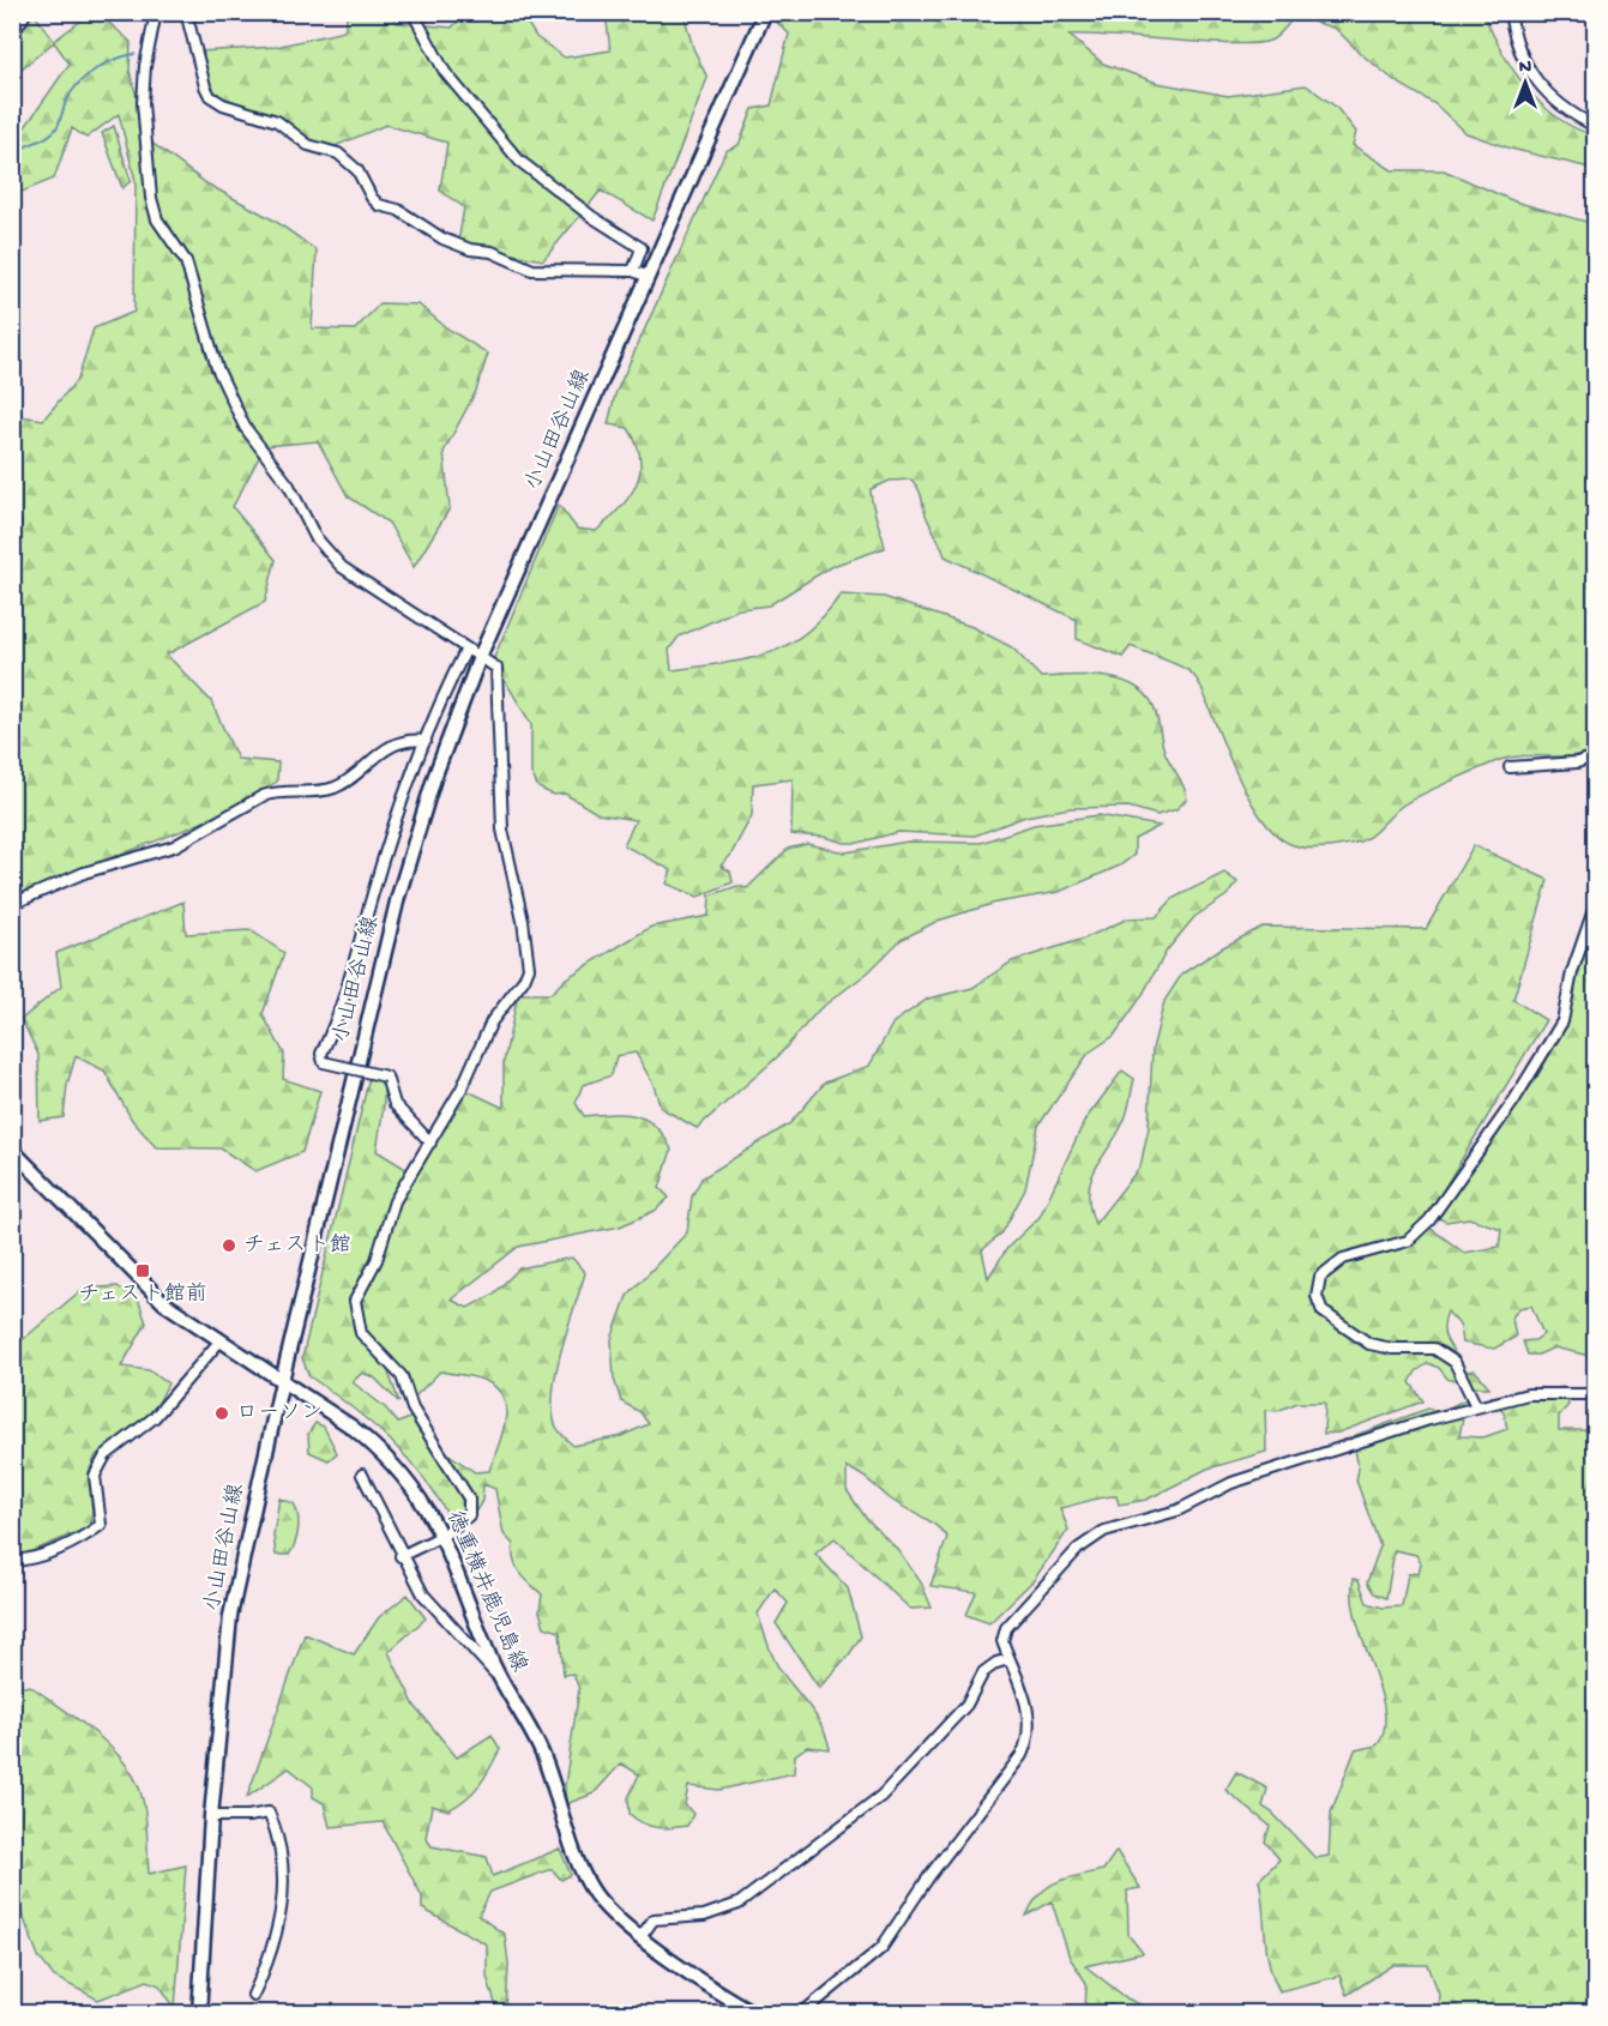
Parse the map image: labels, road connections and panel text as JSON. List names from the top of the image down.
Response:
{
  "streets": {
    "main road": ["小山田谷山線", "徳重横井鹿児島線"]
  },
  "crossings": [
    ["小山田谷山線", "徳重横井鹿児島線"]
  ],
  "places": {
    "other": ["チェスト館", "ローソン"],
    "transit": ["チェスト館前"]
  },
  "north": "top"
}
